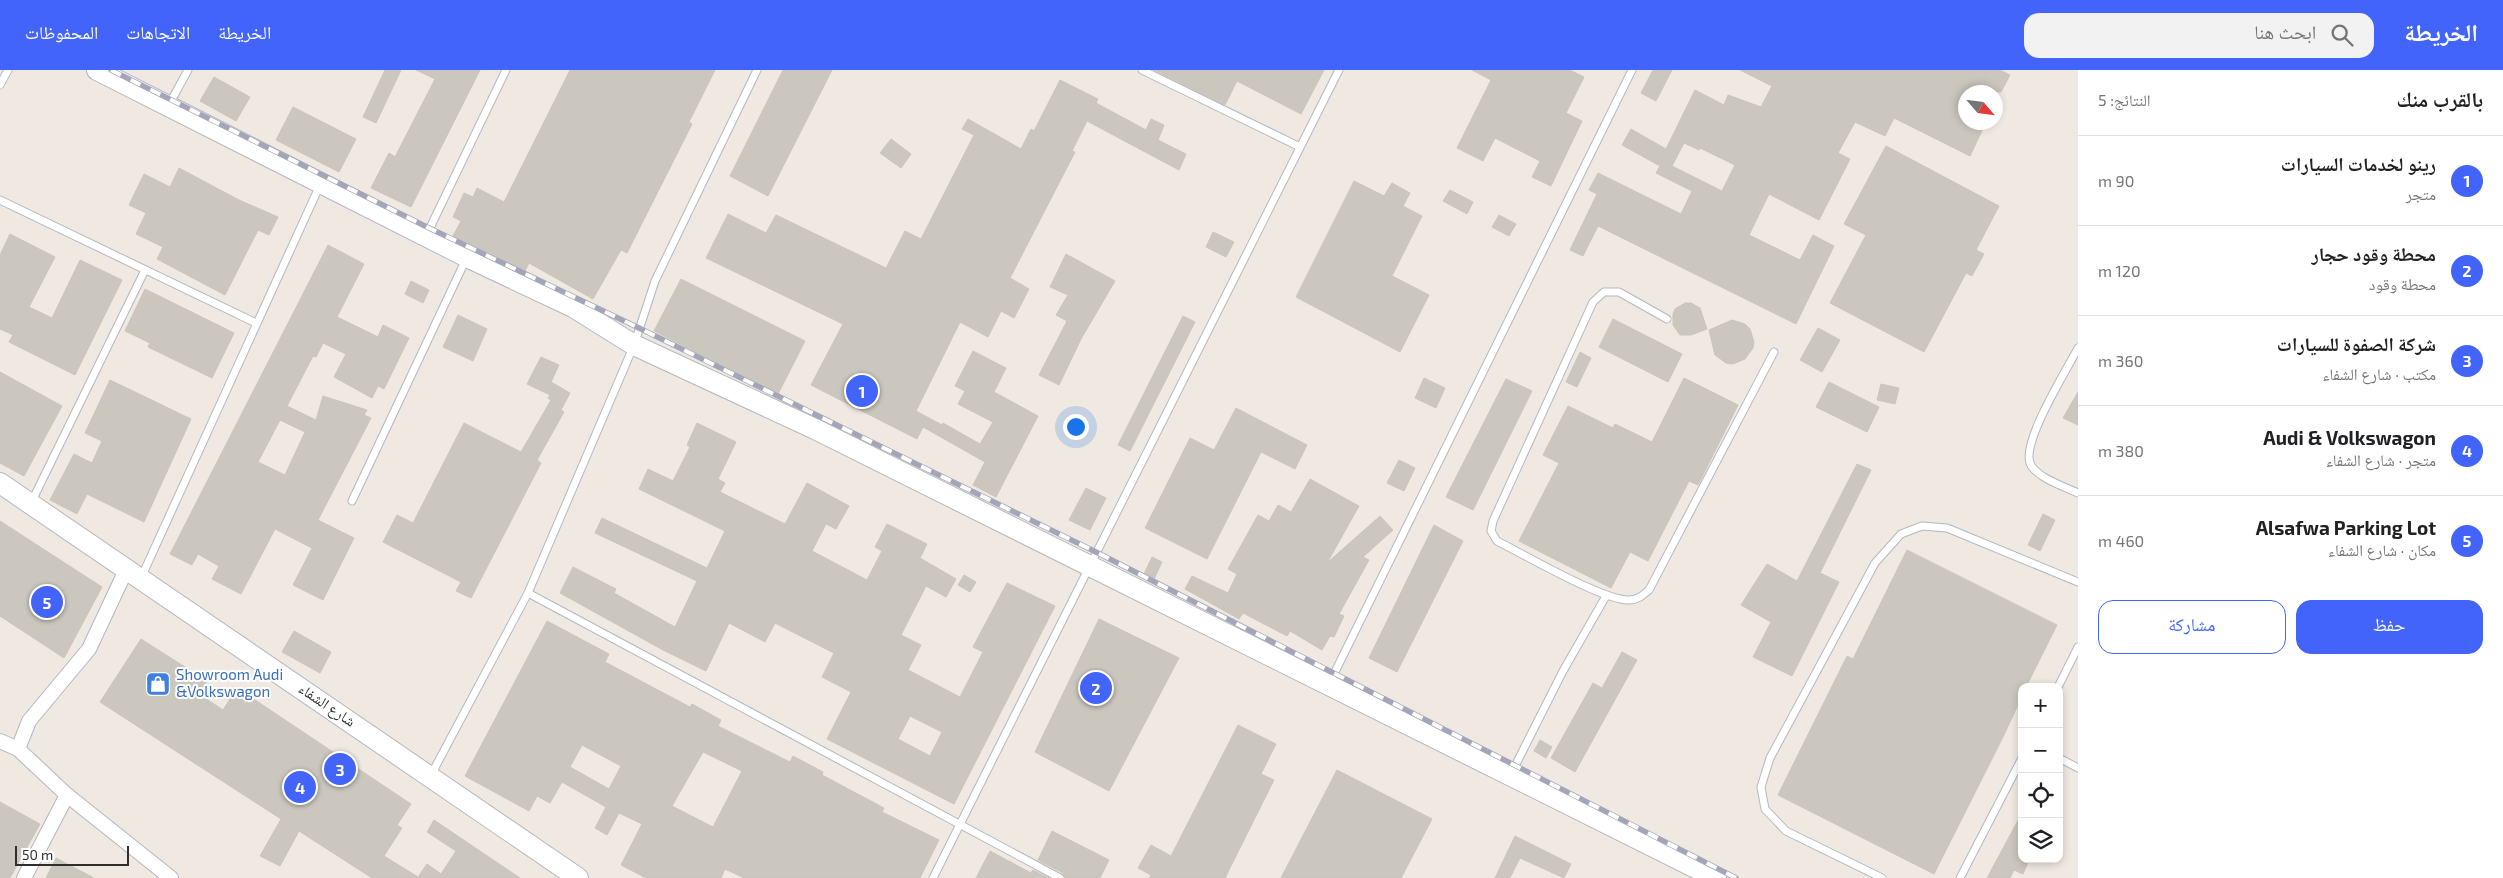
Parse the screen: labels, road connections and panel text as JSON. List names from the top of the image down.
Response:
{
  "streets": {
    "street": ["شارع الشفاء"]
  },
  "places": {
    "shop": ["Showroom Audi &Volkswagon"]
  },
  "scale_bar": "50 m",
  "north": "bottom right",
  "page": {
    "header": "الخريطة",
    "search": "ابحث هنا",
    "nav": ["الخريطة", "الاتجاهات", "المحفوظات"],
    "heading": ["بالقرب منك", "النتائج: 5"],
    "list": [
      {
        "mark": "1",
        "name": "رينو لخدمات السيارات",
        "note": "متجر",
        "value": "90 m"
      },
      {
        "mark": "2",
        "name": "محطة وقود حجار",
        "note": "محطة وقود",
        "value": "120 m"
      },
      {
        "mark": "3",
        "name": "شركة الصفوة للسيارات",
        "note": "مكتب · شارع الشفاء",
        "value": "360 m"
      },
      {
        "mark": "4",
        "name": "Audi & Volkswagon",
        "note": "متجر · شارع الشفاء",
        "value": "380 m"
      },
      {
        "mark": "5",
        "name": "Alsafwa Parking Lot",
        "note": "مكان · شارع الشفاء",
        "value": "460 m"
      }
    ],
    "pins": [
      "1",
      "5",
      "2",
      "3",
      "4"
    ],
    "buttons": ["حفظ", "مشاركة"],
    "map_buttons": ["+", "−"],
    "scale": "50 m"
  }
}
